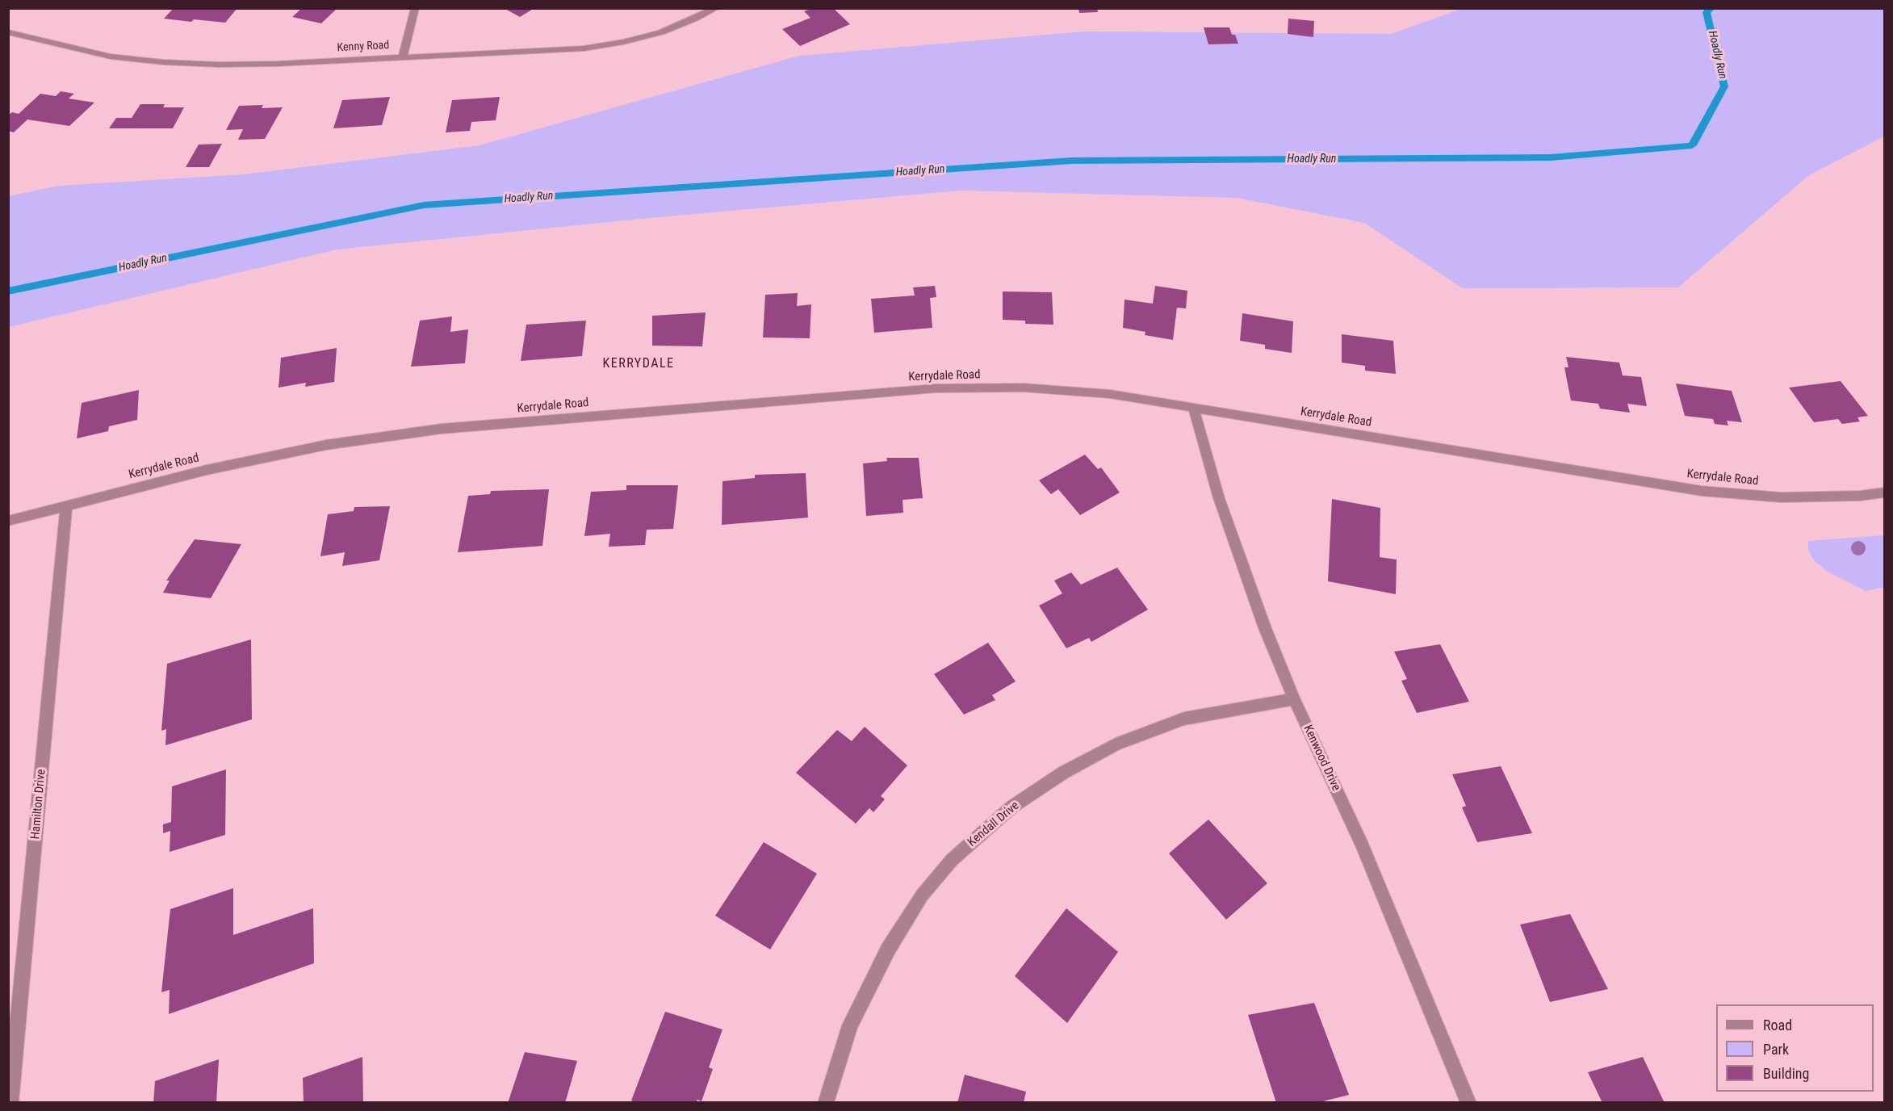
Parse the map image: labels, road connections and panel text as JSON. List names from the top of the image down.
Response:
{
  "streets": {
    "street": [
      "Kenny Road",
      "Kerrydale Road",
      "Kenwood Drive",
      "Hamilton Drive",
      "Kendall Drive"
    ]
  },
  "crossings": [
    ["Kerrydale Road", "Kenwood Drive"],
    ["Kerrydale Road", "Hamilton Drive"],
    ["Kenwood Drive", "Kendall Drive"]
  ],
  "districts": ["KERRYDALE"],
  "water": ["Hoadly Run"],
  "legend": ["Road", "Park", "Building"]
}
